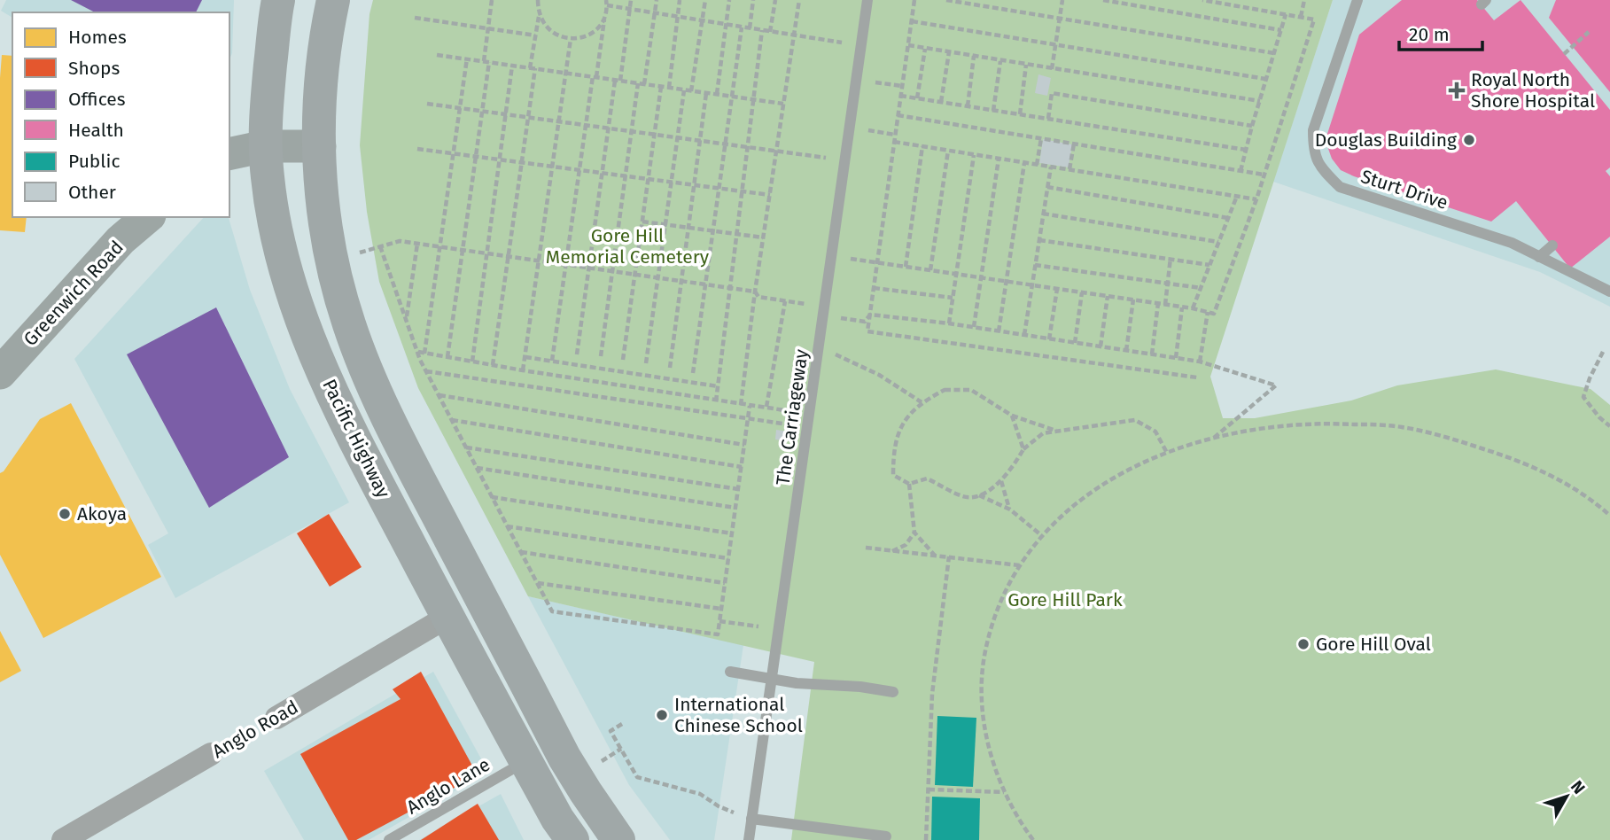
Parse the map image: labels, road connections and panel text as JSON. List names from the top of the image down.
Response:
{
  "streets": {
    "main road": ["Greenwich Road", "Pacific Highway"],
    "street": ["Anglo Road"],
    "lane": ["Sturt Drive", "The Carriageway", "Anglo Lane"]
  },
  "crossings": [
    ["Pacific Highway", "Anglo Road"],
    ["Pacific Highway", "Anglo Lane"]
  ],
  "parks": ["Gore Hill Memorial Cemetery", "Gore Hill Park"],
  "places": {
    "health": ["Royal North Shore Hospital"],
    "other": [
      "Douglas Building",
      "Akoya",
      "Gore Hill Oval",
      "International Chinese School"
    ]
  },
  "legend": [
    "Homes",
    "Shops",
    "Offices",
    "Health",
    "Public",
    "Other"
  ],
  "scale_bar": "20 m",
  "north": "top right"
}
